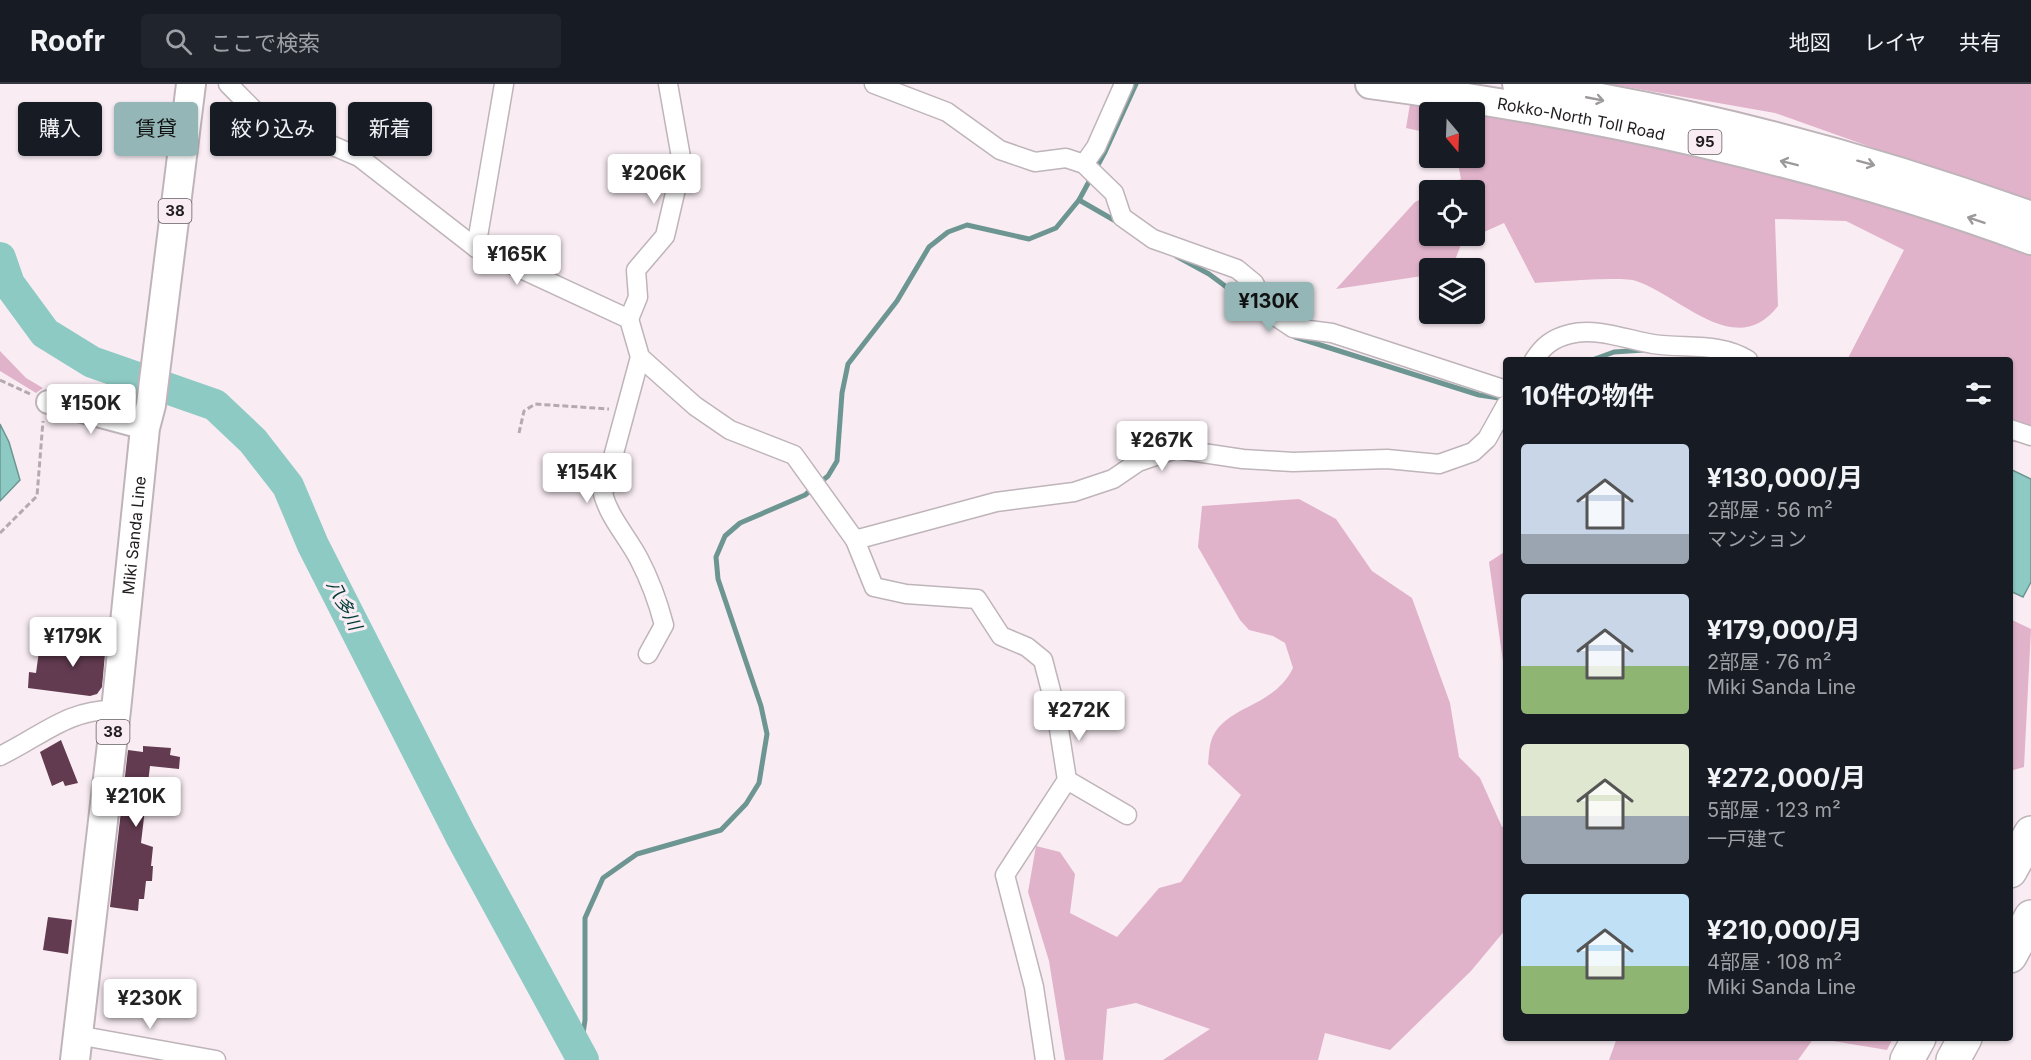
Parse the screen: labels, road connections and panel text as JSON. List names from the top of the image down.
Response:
{
  "streets": {
    "main road": [
      "Rokko-North Toll Road",
      "95",
      "38",
      "Miki Sanda Line"
    ]
  },
  "water": ["八多川"],
  "north": "bottom",
  "page": {
    "header": "Roofr",
    "search": "ここで検索",
    "nav": ["地図", "レイヤ", "共有"],
    "chip": [
      "購入",
      "賃貸",
      "絞り込み",
      "新着"
    ],
    "price": [
      "¥206K",
      "¥165K",
      "¥130K",
      "¥150K",
      "¥267K",
      "¥154K",
      "¥179K",
      "¥272K",
      "¥210K",
      "¥230K"
    ],
    "heading": "10件の物件",
    "list": [
      {
        "name": "¥130,000/月",
        "note": "2部屋 · 56 m² · マンション"
      },
      {
        "name": "¥179,000/月",
        "note": "2部屋 · 76 m² · Miki Sanda Line"
      },
      {
        "name": "¥272,000/月",
        "note": "5部屋 · 123 m² · 一戸建て"
      },
      {
        "name": "¥210,000/月",
        "note": "4部屋 · 108 m² · Miki Sanda Line"
      }
    ]
  }
}
